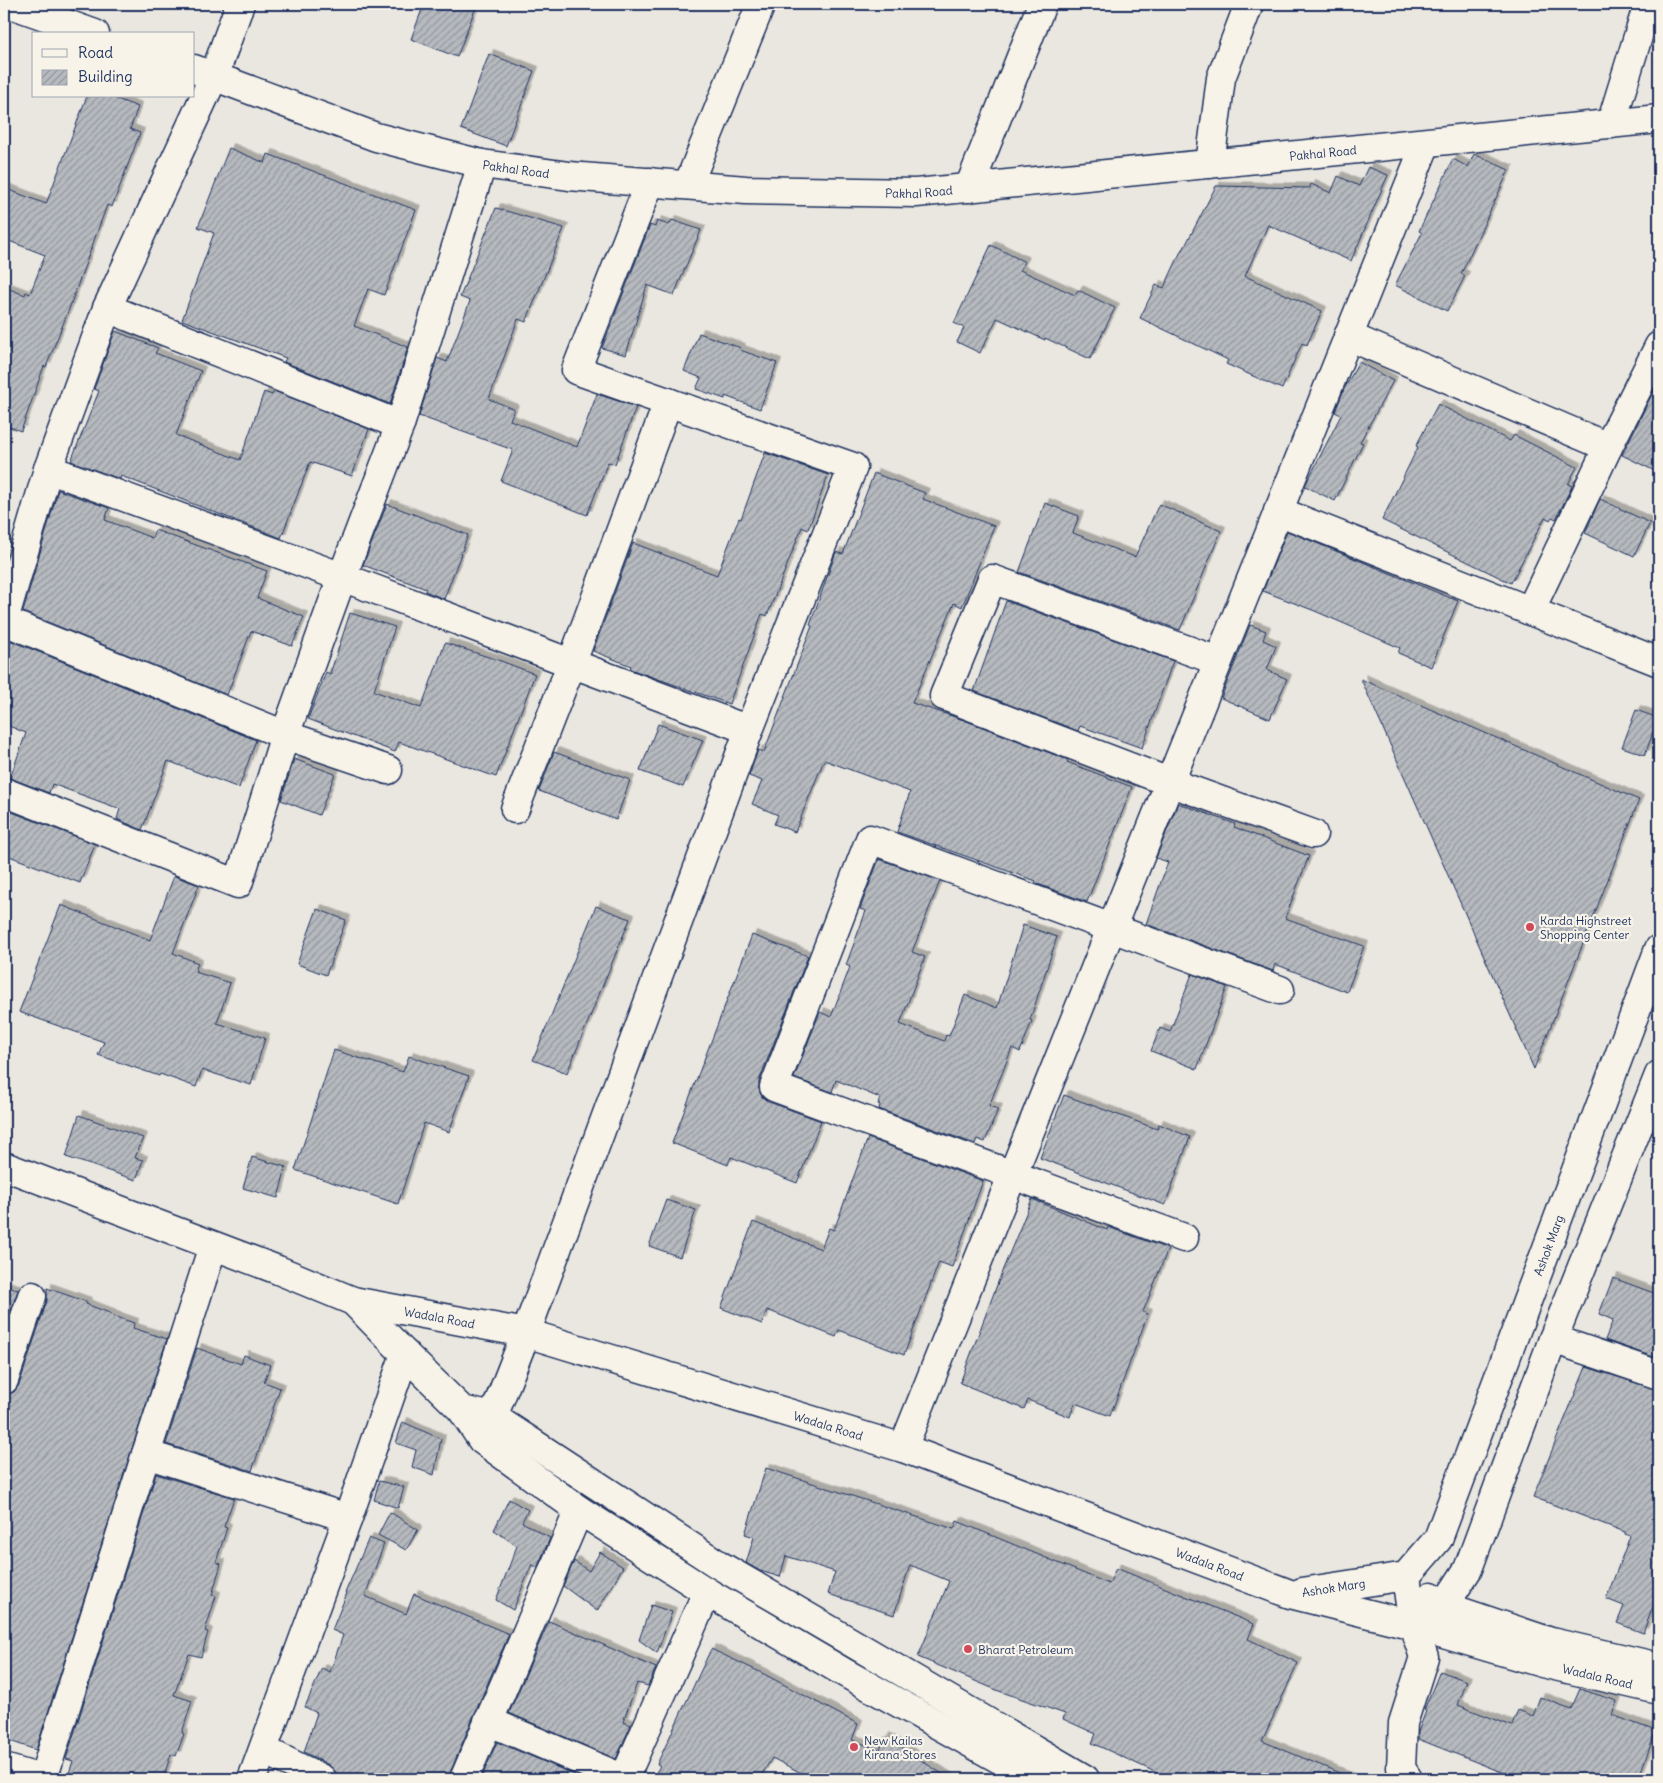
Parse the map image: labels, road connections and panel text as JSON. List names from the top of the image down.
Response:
{
  "streets": {
    "street": ["Pakhal Road", "Ashok Marg", "Wadala Road"]
  },
  "crossings": [
    ["Ashok Marg", "Wadala Road"]
  ],
  "places": ["Karda Highstreet Shopping Center", "Bharat Petroleum", "New Kailas Kirana Stores"],
  "legend": ["Road", "Building"]
}
